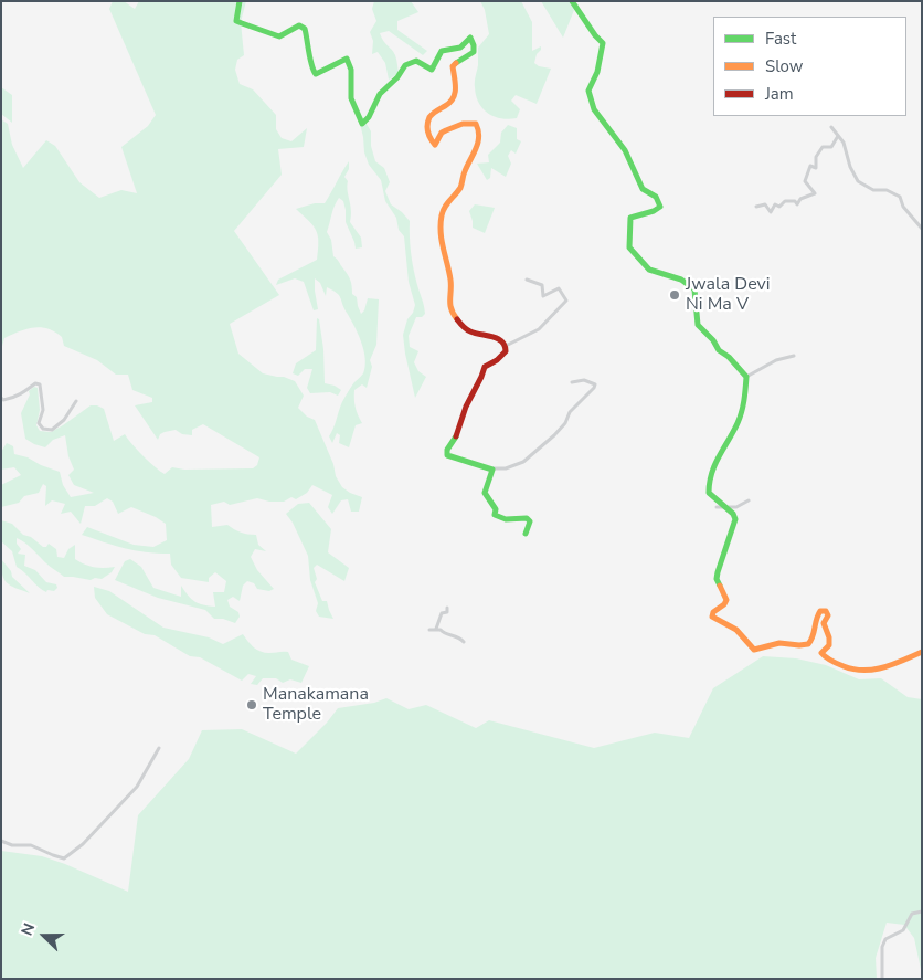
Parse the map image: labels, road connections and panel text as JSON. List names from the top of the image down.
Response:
{
  "places": ["Jwala Devi Ni Ma V", "Manakamana Temple"],
  "legend": ["Fast", "Slow", "Jam"],
  "north": "left"
}
